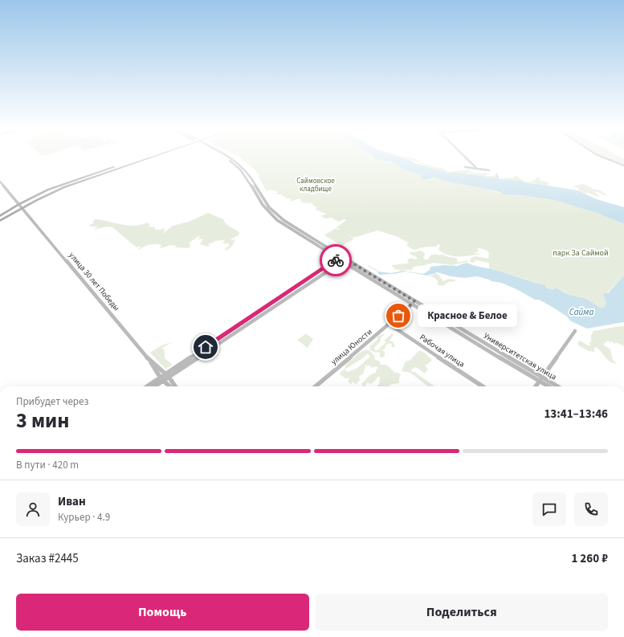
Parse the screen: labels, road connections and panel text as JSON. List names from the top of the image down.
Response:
{
  "streets": {
    "main road": [
      "улица 30 лет Победы",
      "улица Юности",
      "Рабочая улица",
      "Университетская улица"
    ]
  },
  "crossings": [
    ["улица Юности", "Рабочая улица"],
    ["улица Юности", "Университетская улица"]
  ],
  "water": ["Сайма"],
  "parks": ["Саймовское кладбище", "парк За Саймой"],
  "places": ["Красное & Белое"],
  "page": {
    "bubble": "Красное & Белое",
    "heading": ["3 мин", "Прибудет через", "13:41–13:46"],
    "panel": [
      "Иван",
      "Курьер · 4.9",
      "Заказ #2445",
      "1 260 ₽"
    ],
    "bar": "В пути · 420 m",
    "buttons": ["Помощь", "Поделиться"]
  }
}
